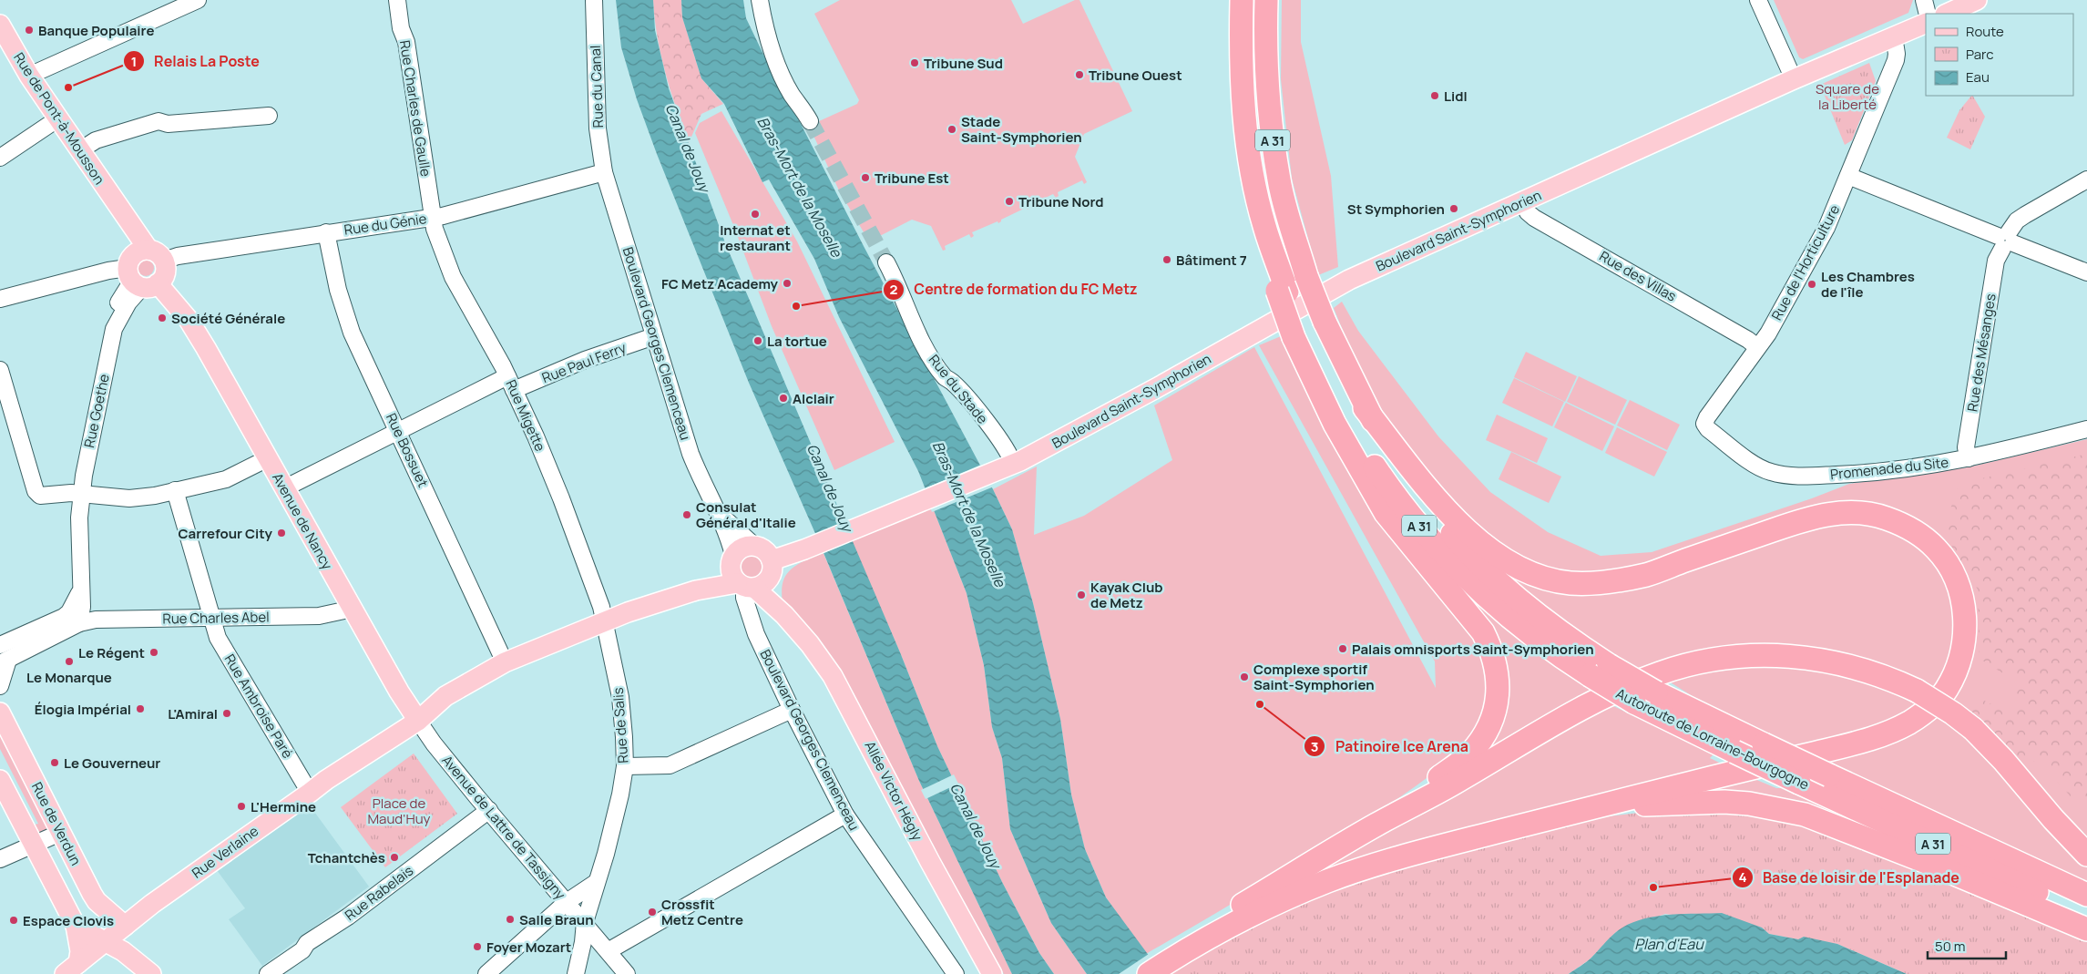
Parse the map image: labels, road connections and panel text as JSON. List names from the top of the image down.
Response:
{
  "streets": {
    "highway": ["A 31", "Autoroute de Lorraine-Bourgogne"],
    "main road": [
      "Rue de Pont-à-Mousson",
      "Boulevard Saint-Symphorien",
      "Avenue de Nancy",
      "Allée Victor Hégly",
      "Rue de Verdun",
      "Rue Verlaine"
    ],
    "street": [
      "Rue du Canal",
      "Rue Charles de Gaulle",
      "Rue du Génie",
      "Rue de l'Horticulture",
      "Rue des Villas",
      "Boulevard Georges Clemenceau",
      "Rue des Mésanges",
      "Rue Paul Ferry",
      "Rue du Stade",
      "Rue Goethe",
      "Rue Migette",
      "Rue Bossuet",
      "Promenade du Site",
      "Rue Charles Abel",
      "Rue Ambroise Paré",
      "Rue de Salis",
      "Avenue de Lattre de Tassigny",
      "Rue Rabelais"
    ]
  },
  "crossings": [
    ["Rue du Canal", "Rue du Génie"],
    ["Rue du Canal", "Boulevard Georges Clemenceau"],
    ["Rue Charles de Gaulle", "Rue du Génie"],
    ["Rue Charles de Gaulle", "Rue Migette"],
    ["Rue de Pont-à-Mousson", "Rue du Génie"],
    ["Rue de Pont-à-Mousson", "Rue Goethe"],
    ["Rue de Pont-à-Mousson", "Avenue de Nancy"],
    ["A 31", "Autoroute de Lorraine-Bourgogne"],
    ["Rue du Génie", "Boulevard Georges Clemenceau"],
    ["Rue du Génie", "Rue Goethe"],
    ["Rue du Génie", "Rue Migette"],
    ["Rue du Génie", "Rue Bossuet"],
    ["Rue du Génie", "Avenue de Nancy"],
    ["Boulevard Saint-Symphorien", "Rue de l'Horticulture"],
    ["Boulevard Saint-Symphorien", "Rue des Villas"],
    ["Boulevard Saint-Symphorien", "Boulevard Georges Clemenceau"],
    ["Boulevard Saint-Symphorien", "Rue du Stade"],
    ["Boulevard Saint-Symphorien", "Allée Victor Hégly"],
    ["Boulevard Saint-Symphorien", "Rue Verlaine"],
    ["Rue de l'Horticulture", "Rue des Villas"],
    ["Rue de l'Horticulture", "Promenade du Site"],
    ["Boulevard Georges Clemenceau", "Rue Paul Ferry"],
    ["Boulevard Georges Clemenceau", "Allée Victor Hégly"],
    ["Rue des Mésanges", "Promenade du Site"],
    ["Rue Paul Ferry", "Rue Migette"],
    ["Rue Paul Ferry", "Rue Bossuet"],
    ["Rue Paul Ferry", "Avenue de Nancy"],
    ["Rue Goethe", "Avenue de Nancy"],
    ["Rue Goethe", "Rue Charles Abel"],
    ["Rue Migette", "Rue de Salis"],
    ["Rue Migette", "Rue Verlaine"],
    ["Rue Bossuet", "Rue Verlaine"],
    ["Avenue de Nancy", "Rue Charles Abel"],
    ["Avenue de Nancy", "Avenue de Lattre de Tassigny"],
    ["Avenue de Nancy", "Rue Verlaine"],
    ["Rue Charles Abel", "Rue Ambroise Paré"],
    ["Rue Ambroise Paré", "Rue Verlaine"],
    ["Rue de Salis", "Avenue de Lattre de Tassigny"],
    ["Rue de Salis", "Rue Verlaine"],
    ["Rue de Verdun", "Rue Verlaine"],
    ["Avenue de Lattre de Tassigny", "Rue Verlaine"],
    ["Avenue de Lattre de Tassigny", "Rue Rabelais"]
  ],
  "water": ["Canal de Jouy", "Bras-Mort de la Moselle", "Plan d'Eau"],
  "parks": ["Square de la Liberté", "Place de Maud'Huy"],
  "places": [
    "Banque Populaire",
    "Tribune Sud",
    "Tribune Ouest",
    "Relais La Poste",
    "Lidl",
    "Stade Saint-Symphorien",
    "Tribune Est",
    "Tribune Nord",
    "St Symphorien",
    "Internat et restaurant",
    "Bâtiment 7",
    "FC Metz Academy",
    "Les Chambres de l'île",
    "Centre de formation du FC Metz",
    "Société Générale",
    "La tortue",
    "Alclair",
    "Consulat Général d'Italie",
    "Carrefour City",
    "Kayak Club de Metz",
    "Palais omnisports Saint-Symphorien",
    "Le Régent",
    "Le Monarque",
    "Complexe sportif Saint-Symphorien",
    "Patinoire Ice Arena",
    "Élogia Impérial",
    "L'Amiral",
    "Le Gouverneur",
    "L'Hermine",
    "Tchantchès",
    "Base de loisir de l'Esplanade",
    "Crossfit Metz Centre",
    "Salle Braun",
    "Espace Clovis",
    "Foyer Mozart"
  ],
  "legend": ["Route", "Parc", "Eau"],
  "scale_bar": "50 m"
}
